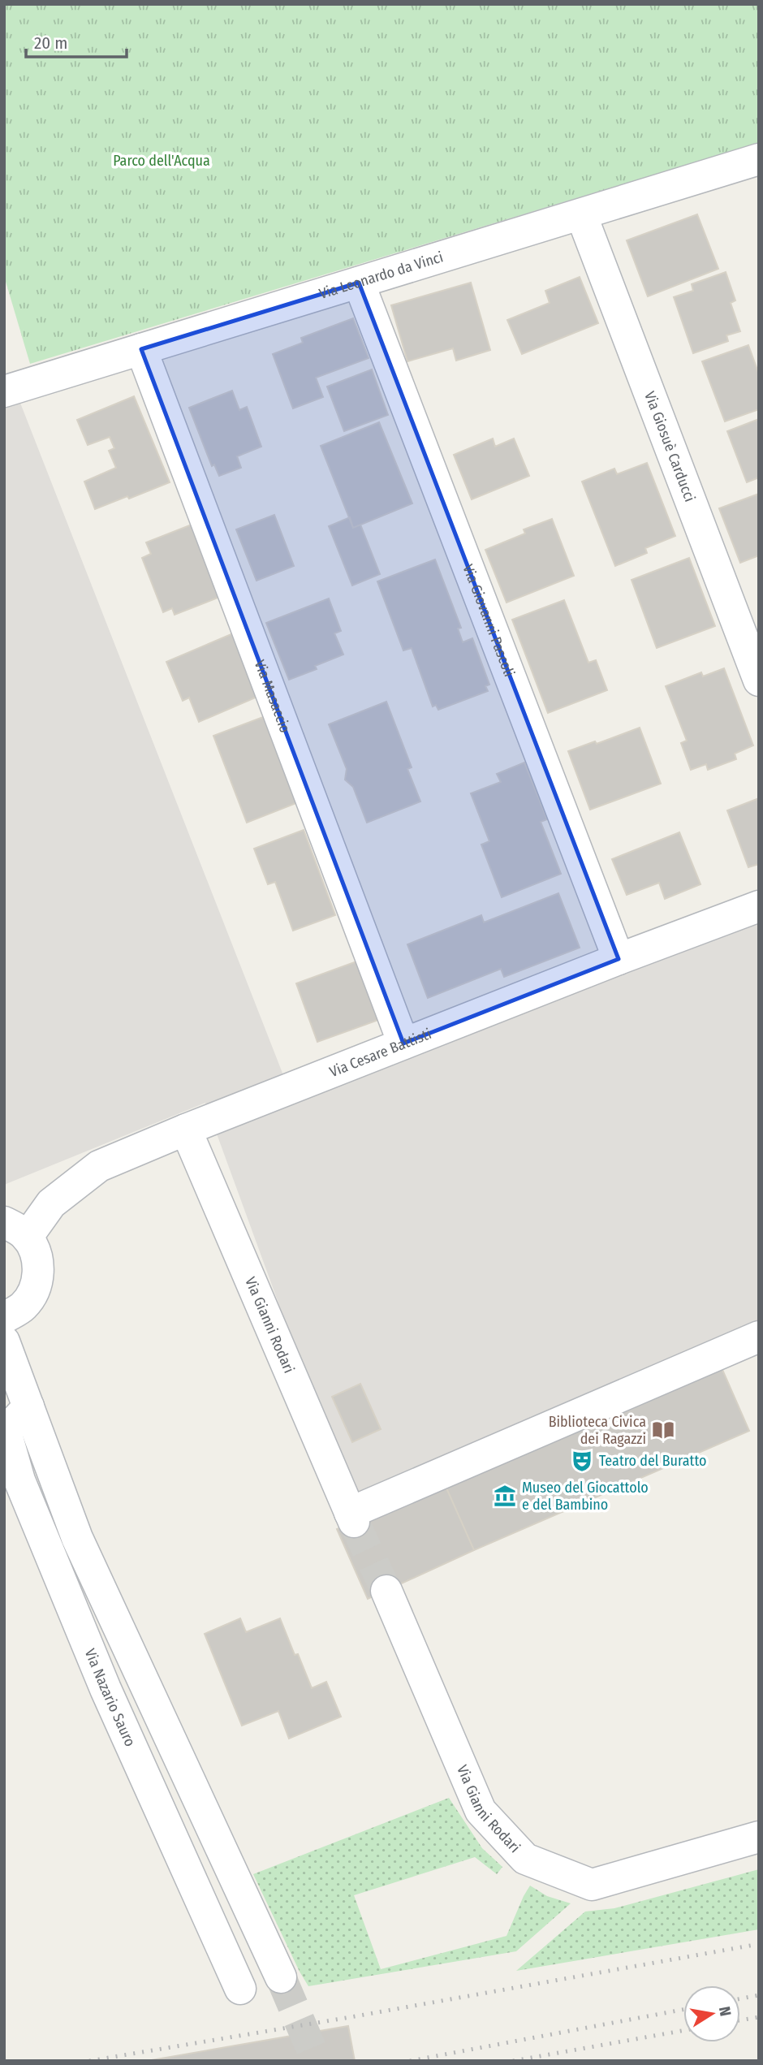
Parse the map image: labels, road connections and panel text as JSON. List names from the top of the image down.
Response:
{
  "streets": {
    "street": [
      "Via Leonardo da Vinci",
      "Via Giosuè Carducci",
      "Via Giovanni Pascoli",
      "Via Masaccio",
      "Via Cesare Battisti",
      "Via Gianni Rodari",
      "Via Nazario Sauro"
    ]
  },
  "crossings": [
    ["Via Leonardo da Vinci", "Via Giosuè Carducci"],
    ["Via Leonardo da Vinci", "Via Giovanni Pascoli"],
    ["Via Leonardo da Vinci", "Via Masaccio"],
    ["Via Giovanni Pascoli", "Via Cesare Battisti"],
    ["Via Masaccio", "Via Cesare Battisti"],
    ["Via Cesare Battisti", "Via Gianni Rodari"]
  ],
  "parks": ["Parco dell'Acqua"],
  "places": {
    "library": ["Biblioteca Civica dei Ragazzi"],
    "theatre": ["Teatro del Buratto"],
    "museum": ["Museo del Giocattolo e del Bambino"]
  },
  "scale_bar": "20 m",
  "north": "right"
}
